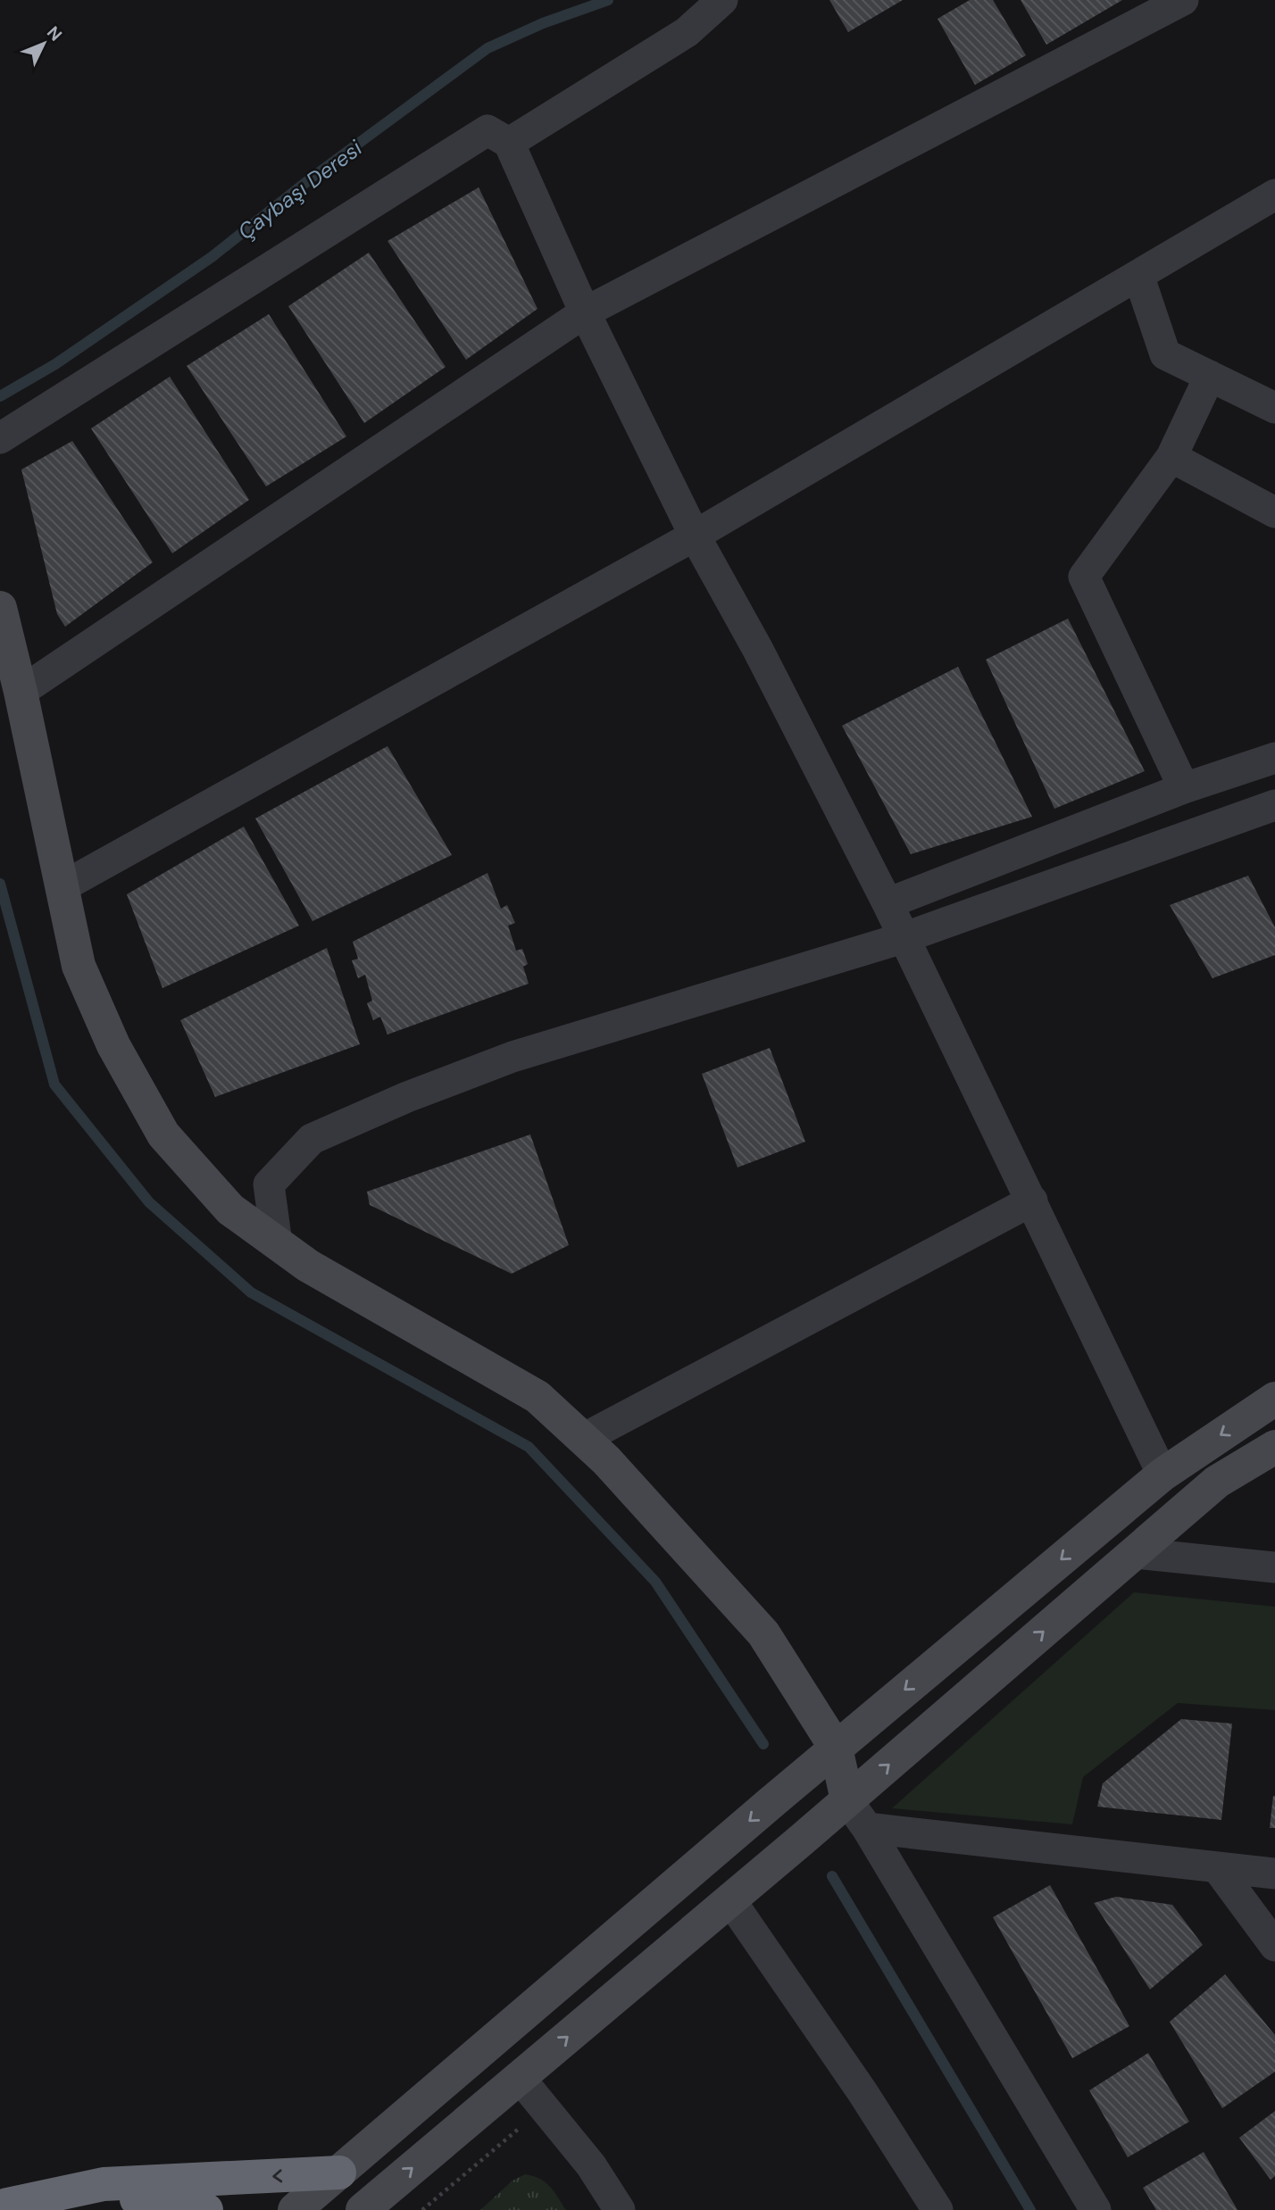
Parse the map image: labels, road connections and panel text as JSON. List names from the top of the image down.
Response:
{
  "water": ["Çaybaşı Deresi"],
  "north": "top right"
}
